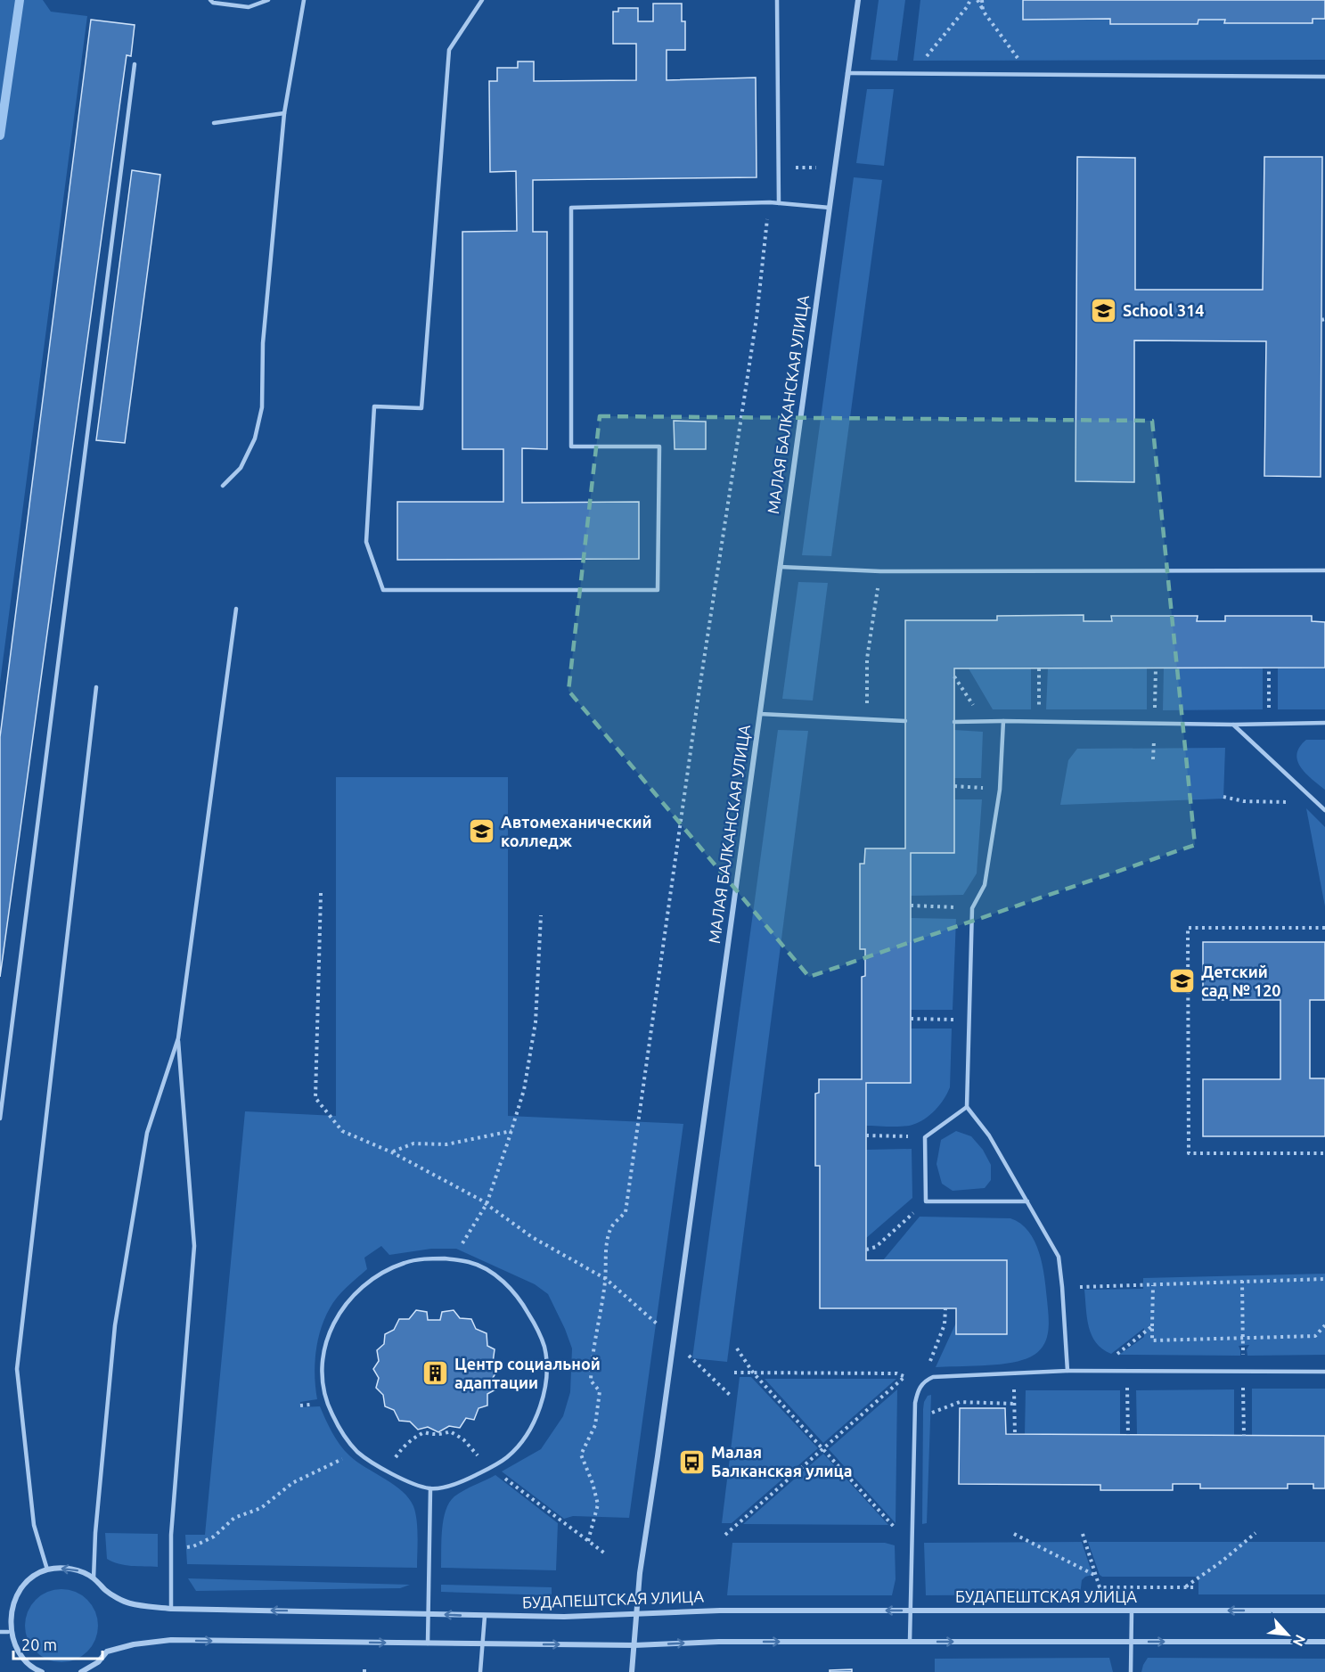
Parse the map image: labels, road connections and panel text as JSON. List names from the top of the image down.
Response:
{
  "streets": {
    "street": ["МАЛАЯ БАЛКАНСКАЯ УЛИЦА", "БУДАПЕШТСКАЯ УЛИЦА"]
  },
  "crossings": [
    ["МАЛАЯ БАЛКАНСКАЯ УЛИЦА", "БУДАПЕШТСКАЯ УЛИЦА"]
  ],
  "places": {
    "school or university": ["School 314", "Автомеханический колледж", "Детский сад № 120"],
    "building": ["Центр социальной адаптации"],
    "bus stop": ["Малая Балканская улица"]
  },
  "scale_bar": "20 m",
  "north": "bottom right"
}
